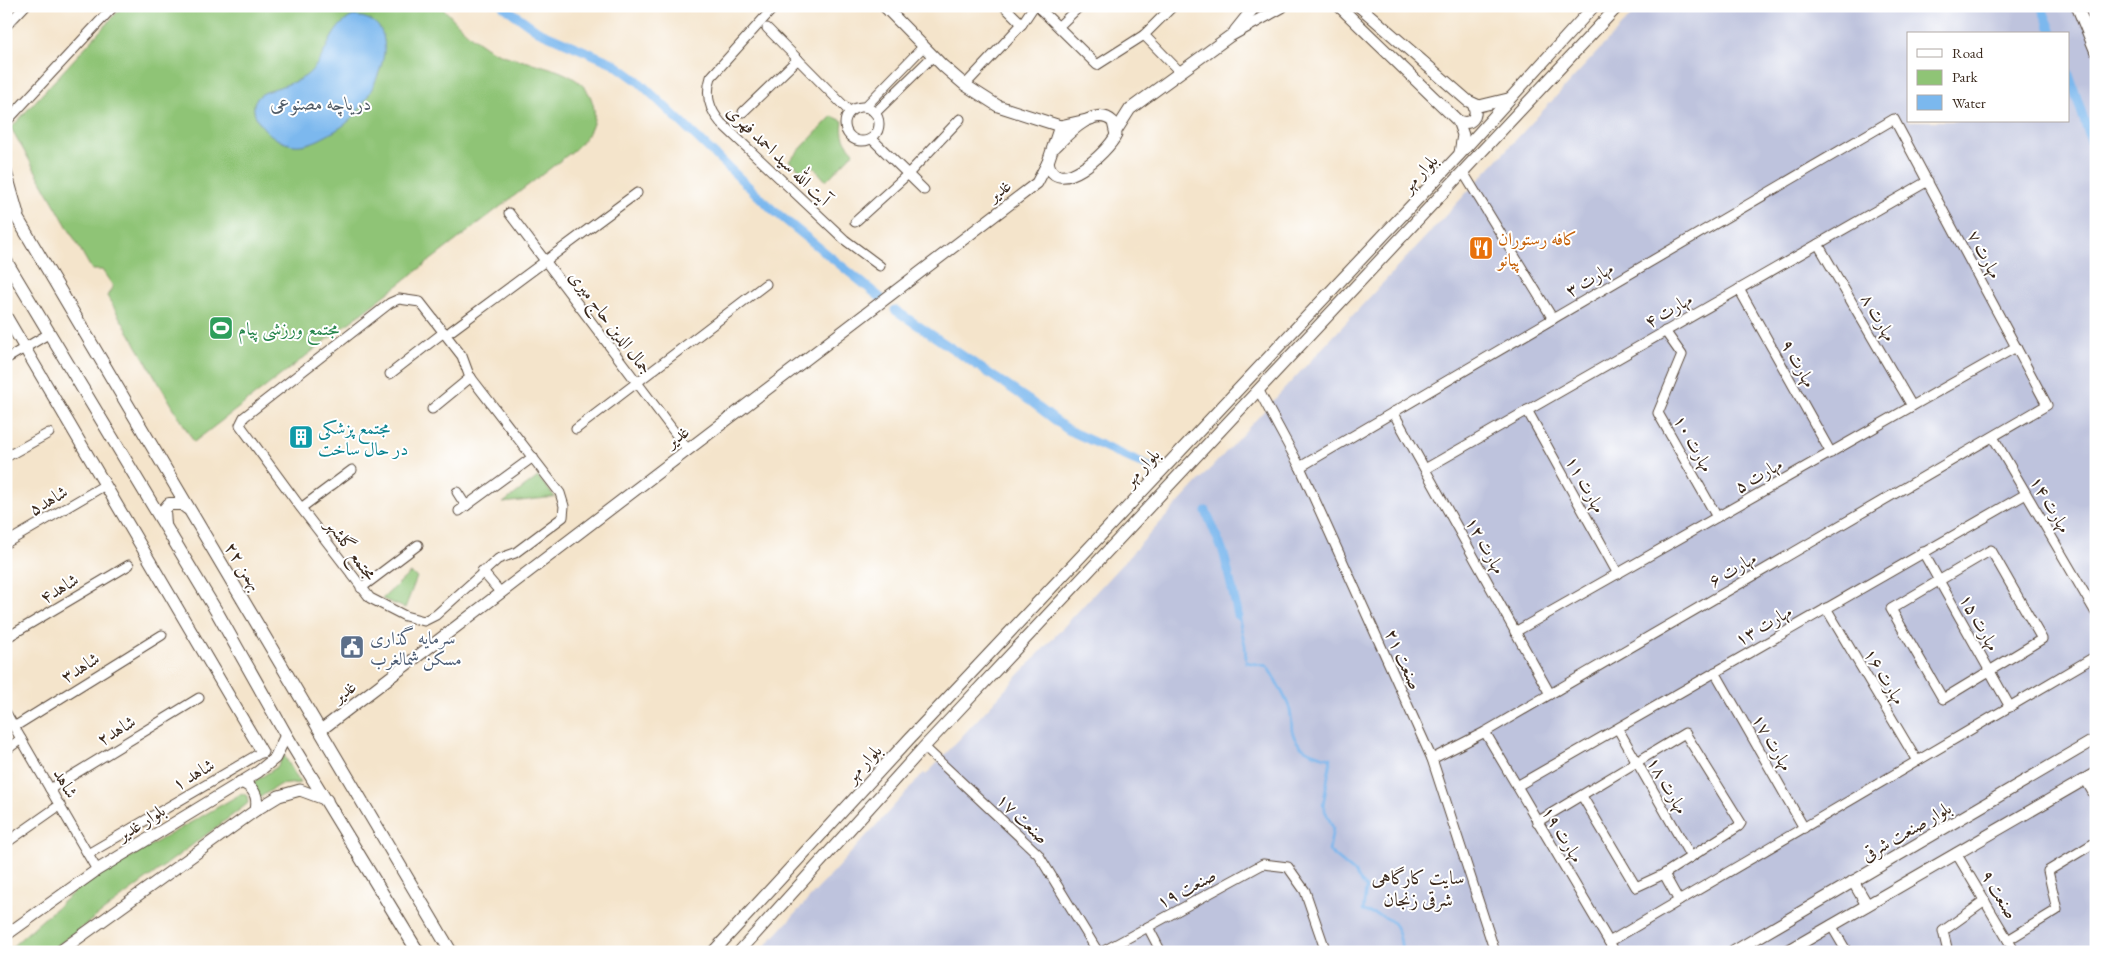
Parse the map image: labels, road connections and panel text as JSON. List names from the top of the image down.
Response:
{
  "streets": {
    "highway": ["۲۲ بهمن"],
    "main road": [
      "بلوار مهر",
      "غدیر",
      "بلوار غدیر",
      "بلوار صنعت شرقی"
    ],
    "street": [
      "آیت الله سید احمد فهری",
      "مهارت ۷",
      "مهارت ۳",
      "مهارت ۴",
      "مهارت ۸",
      "جمال الدین حاج میری",
      "مهارت ۹",
      "مهارت ۱۰",
      "مهارت ۵",
      "مهارت ۱۱",
      "شاهد۵",
      "مهارت ۱۴",
      "مهارت ۱۲",
      "مجتمع گلشهر",
      "مهارت ۶",
      "شاهد۴",
      "مهارت ۱۵",
      "مهارت ۱۳",
      "صنعت ۲۱",
      "شاهد۳",
      "مهارت ۱۶",
      "شاهد۲",
      "مهارت ۱۷",
      "شاهد ۱",
      "شاهد",
      "مهارت ۱۸",
      "صنعت ۱۷",
      "مهارت ۱۹",
      "صنعت ۱۹",
      "صنعت ۹"
    ]
  },
  "crossings": [
    ["بلوار مهر", "صنعت ۲۱"],
    ["بلوار مهر", "صنعت ۱۷"],
    ["غدیر", "جمال الدین حاج میری"],
    ["غدیر", "۲۲ بهمن"],
    ["مهارت ۷", "مهارت ۳"],
    ["مهارت ۷", "مهارت ۴"],
    ["مهارت ۷", "مهارت ۵"],
    ["مهارت ۷", "مهارت ۶"],
    ["مهارت ۳", "مهارت ۱۲"],
    ["مهارت ۳", "صنعت ۲۱"],
    ["مهارت ۴", "مهارت ۸"],
    ["مهارت ۴", "مهارت ۹"],
    ["مهارت ۴", "مهارت ۱۰"],
    ["مهارت ۴", "مهارت ۱۱"],
    ["مهارت ۴", "مهارت ۱۲"],
    ["مهارت ۸", "مهارت ۵"],
    ["مهارت ۹", "مهارت ۵"],
    ["مهارت ۱۰", "مهارت ۵"],
    ["مهارت ۵", "مهارت ۱۱"],
    ["مهارت ۵", "مهارت ۱۲"],
    ["مهارت ۱۴", "مهارت ۶"],
    ["مهارت ۱۴", "مهارت ۱۳"],
    ["مهارت ۱۲", "مهارت ۶"],
    ["مهارت ۶", "صنعت ۲۱"],
    ["مهارت ۶", "مهارت ۱۹"],
    ["مهارت ۱۵", "مهارت ۱۳"],
    ["مهارت ۱۳", "مهارت ۱۶"],
    ["مهارت ۱۳", "مهارت ۱۷"],
    ["مهارت ۱۳", "مهارت ۱۸"],
    ["مهارت ۱۳", "مهارت ۱۹"],
    ["شاهد۳", "شاهد"],
    ["شاهد۲", "شاهد"],
    ["شاهد ۱", "شاهد"],
    ["شاهد", "بلوار غدیر"],
    ["صنعت ۱۷", "صنعت ۱۹"]
  ],
  "districts": ["سایت کارگاهی شرقی زنجان"],
  "water": ["دریاچه مصنوعی"],
  "places": {
    "restaurant": ["كافه رستوران پيانو"],
    "sports": ["مجتمع ورزشی پیام"],
    "building": ["مجتمع پزشکی در حال ساخت"],
    "public building": ["سرمایه گذاری مسکن شمالغرب"]
  },
  "legend": ["Road", "Park", "Water"]
}
